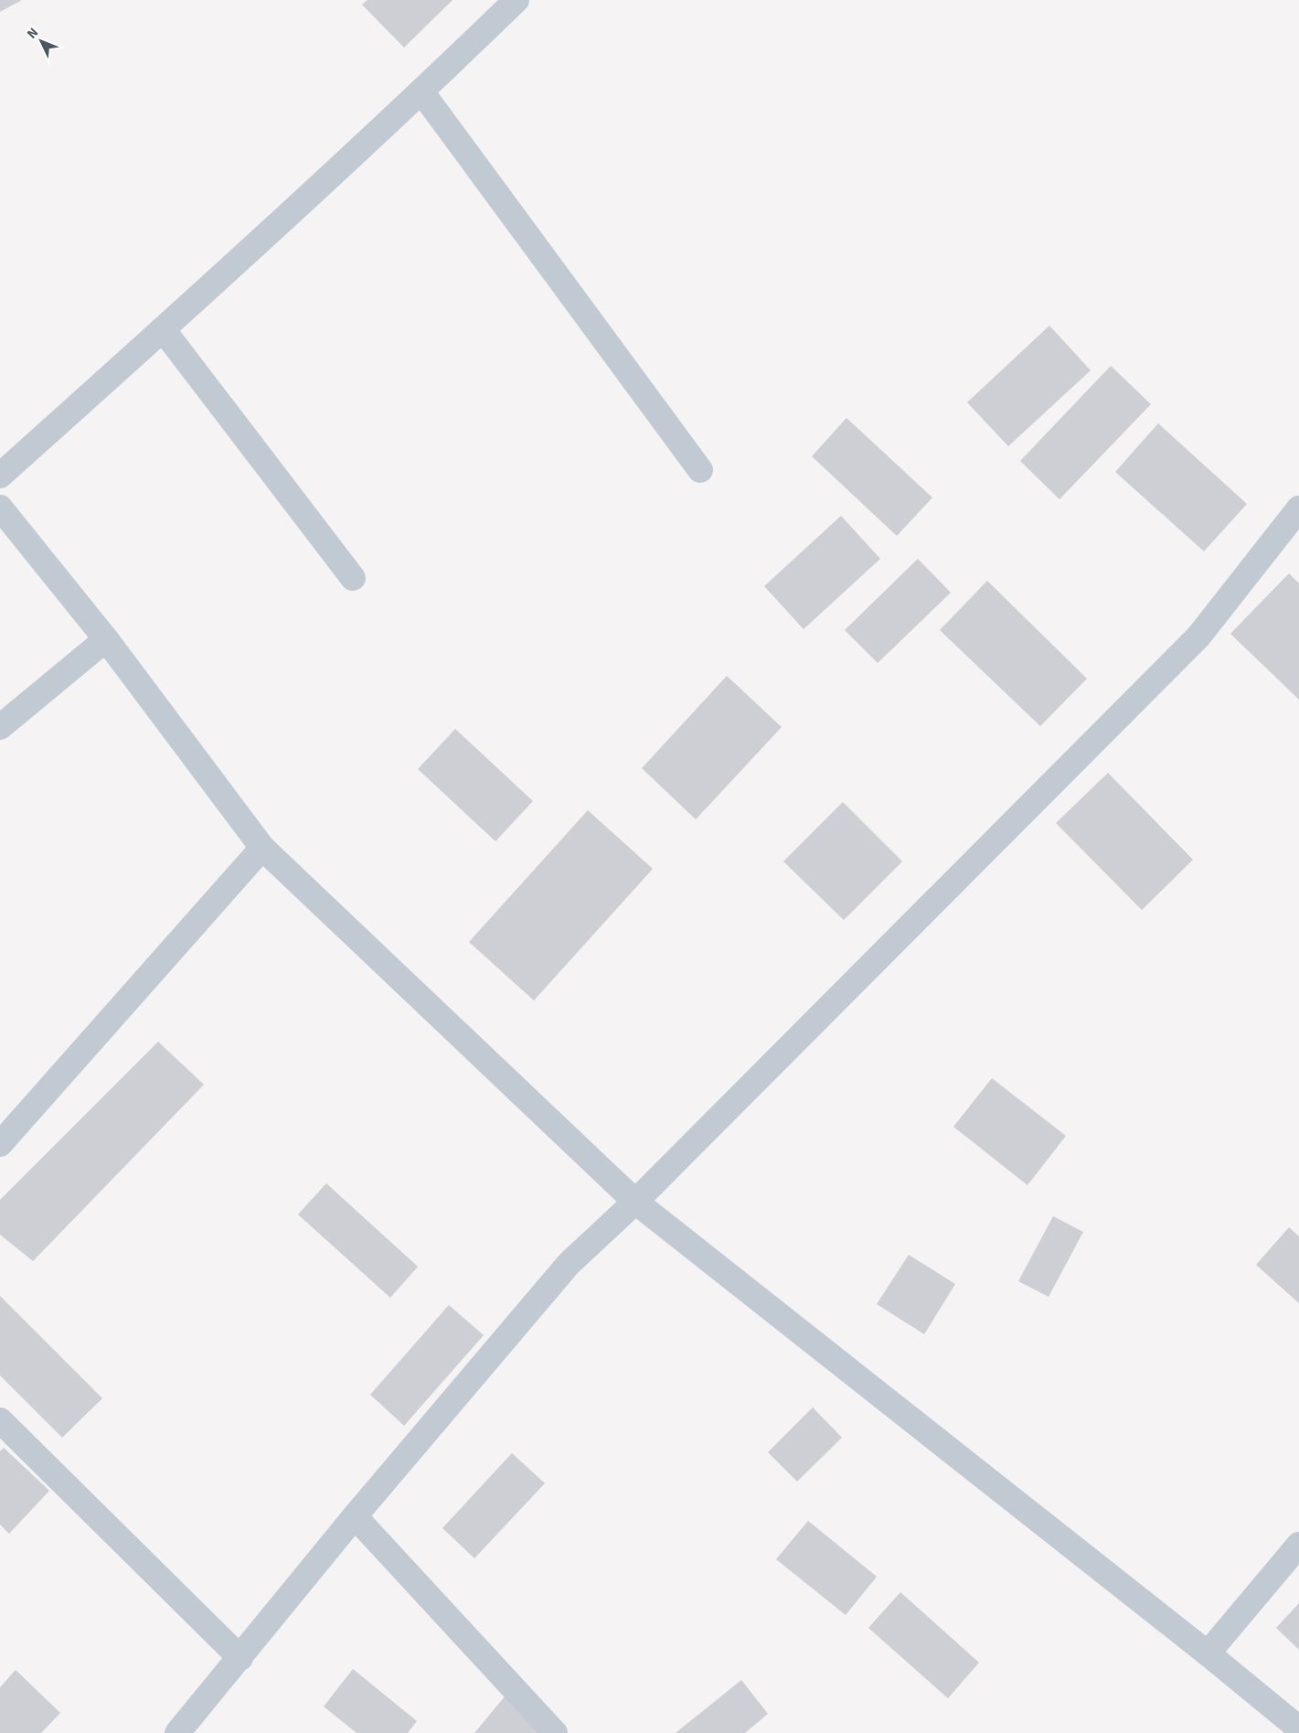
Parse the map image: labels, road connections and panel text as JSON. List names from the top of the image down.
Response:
{
  "north": "top left"
}
